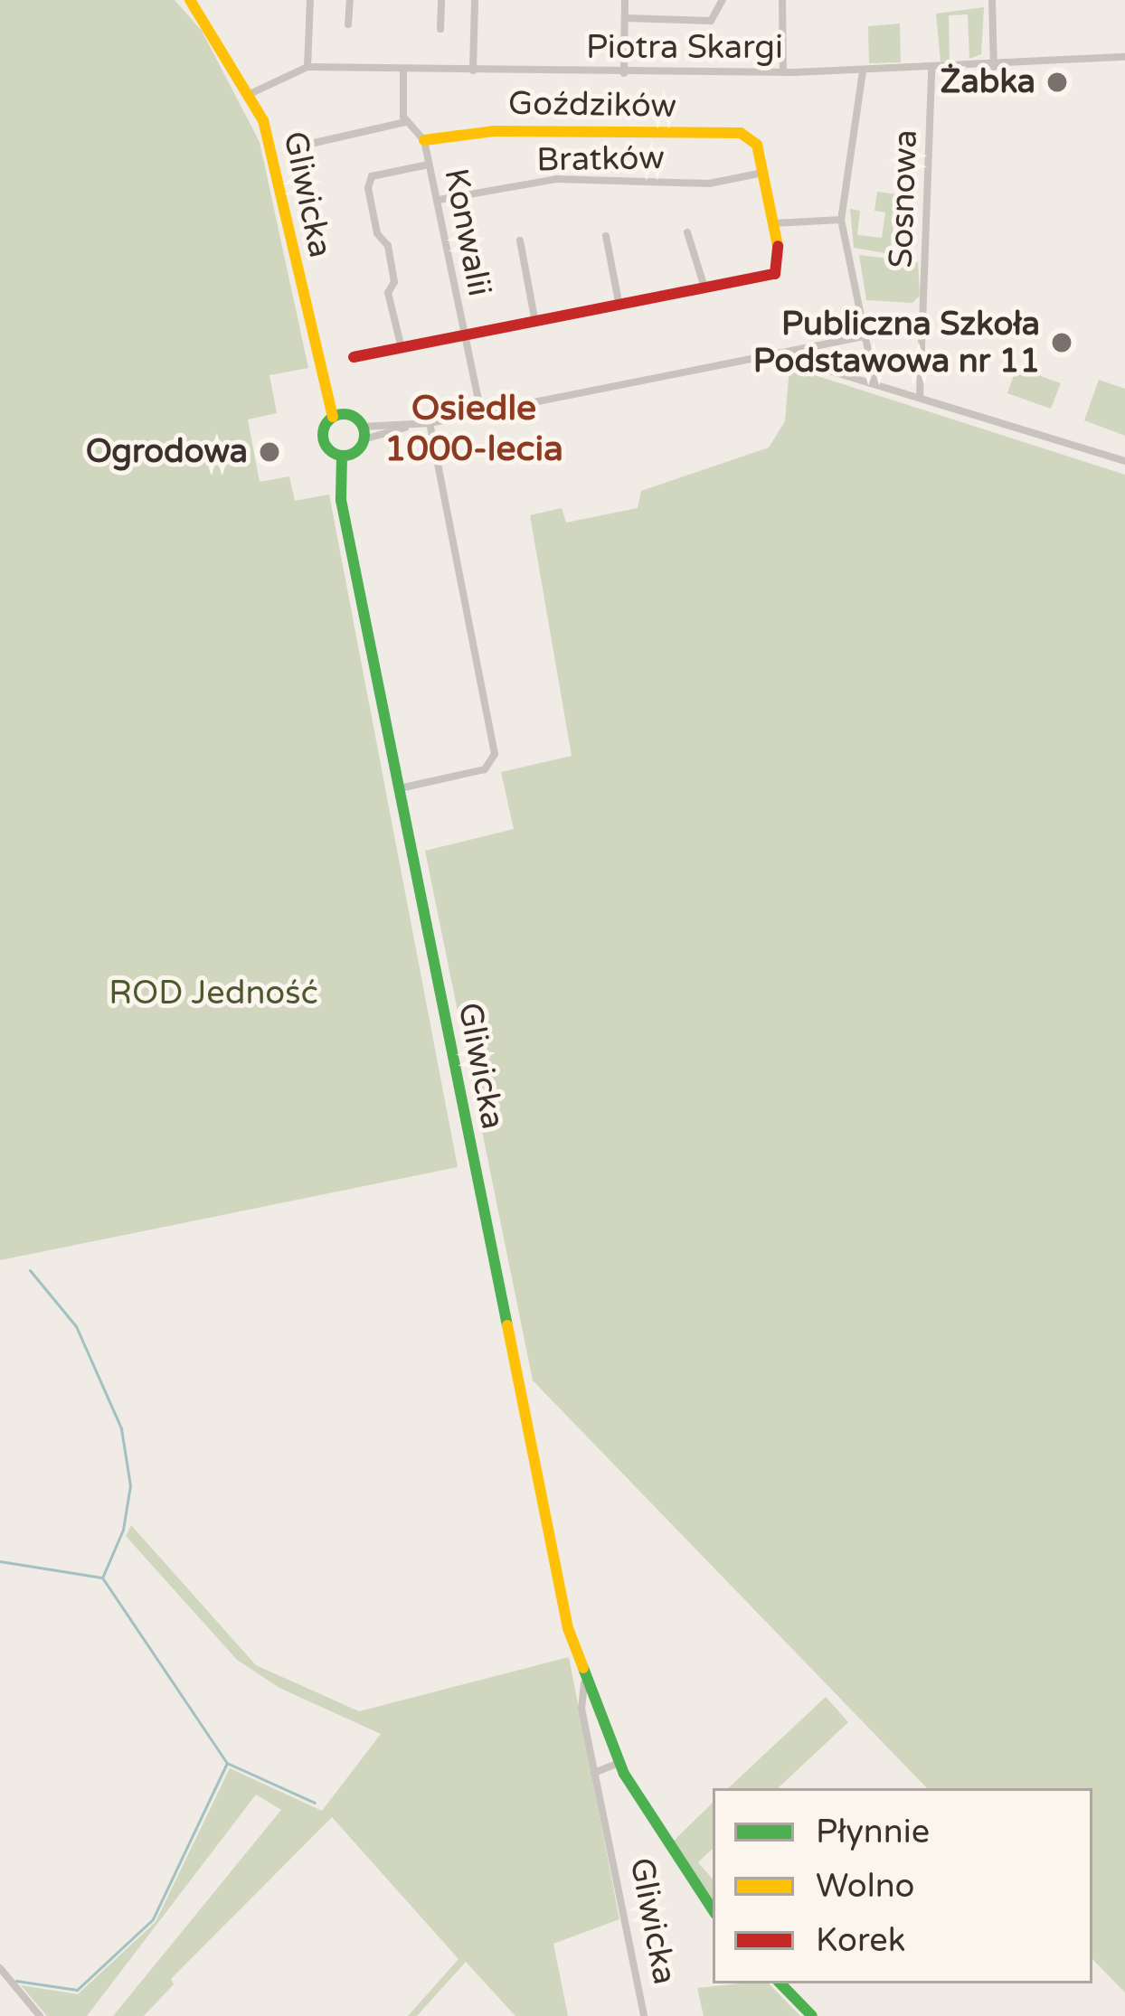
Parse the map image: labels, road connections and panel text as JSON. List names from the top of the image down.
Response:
{
  "streets": {
    "main road": ["Goździków", "Gliwicka"],
    "street": [
      "Piotra Skargi",
      "Bratków",
      "Sosnowa",
      "Konwalii"
    ]
  },
  "crossings": [
    ["Piotra Skargi", "Gliwicka"],
    ["Piotra Skargi", "Sosnowa"],
    ["Goździków", "Bratków"],
    ["Goździków", "Konwalii"],
    ["Bratków", "Konwalii"]
  ],
  "districts": ["Osiedle 1000-lecia"],
  "parks": ["ROD Jedność"],
  "places": ["Żabka", "Publiczna Szkoła Podstawowa nr 11", "Ogrodowa"],
  "legend": ["Płynnie", "Wolno", "Korek"]
}
